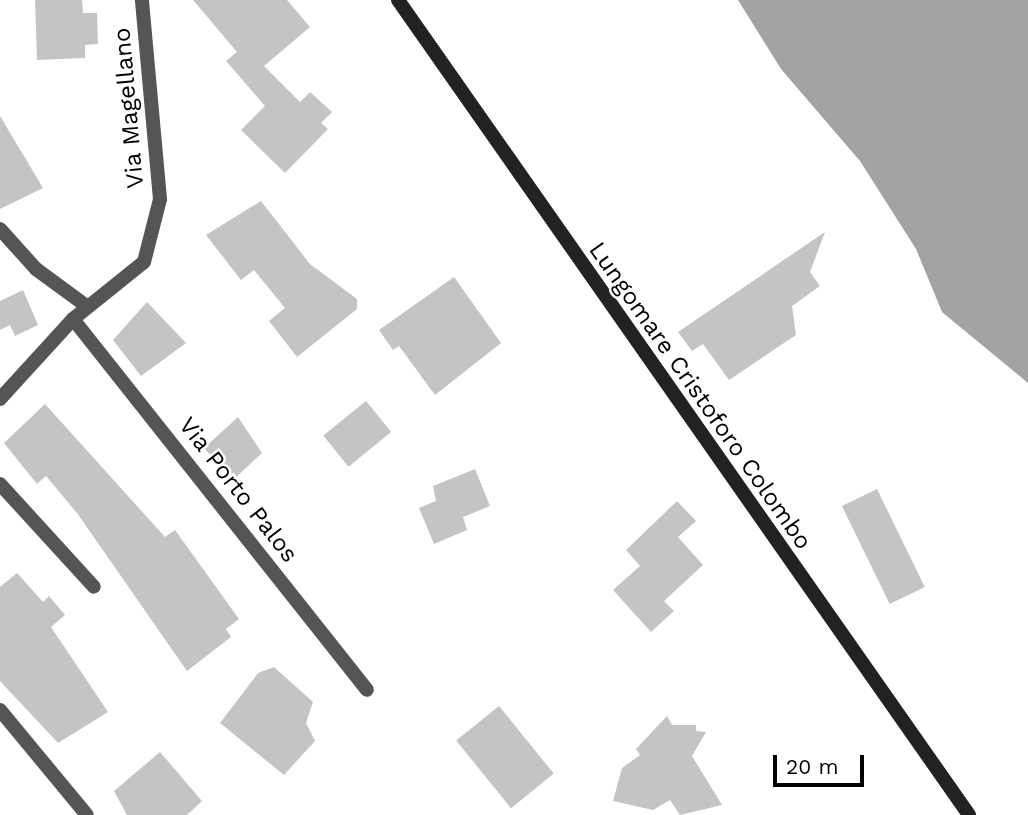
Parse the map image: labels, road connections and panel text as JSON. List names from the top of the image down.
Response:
{
  "streets": {
    "main road": ["Lungomare Cristoforo Colombo"],
    "street": ["Via Magellano", "Via Porto Palos"]
  },
  "crossings": [
    ["Via Magellano", "Via Porto Palos"]
  ],
  "scale_bar": "20 m"
}
